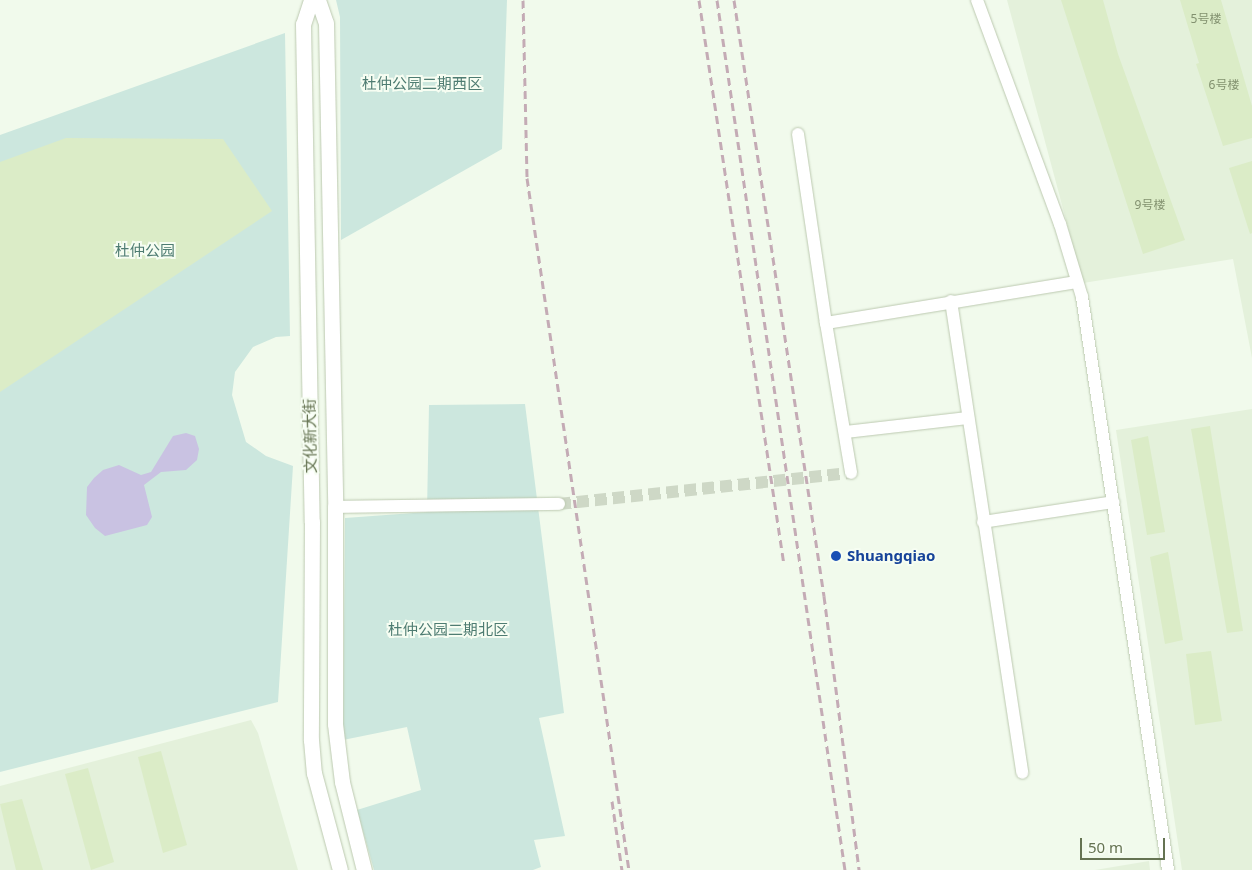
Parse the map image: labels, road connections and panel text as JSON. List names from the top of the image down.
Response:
{
  "streets": {
    "street": ["文化新大街"]
  },
  "parks": ["杜仲公园二期西区", "杜仲公园", "杜仲公园二期北区"],
  "places": ["Shuangqiao"],
  "house_numbers": ["5号楼", "6号楼", "9号楼"],
  "scale_bar": "50 m"
}
